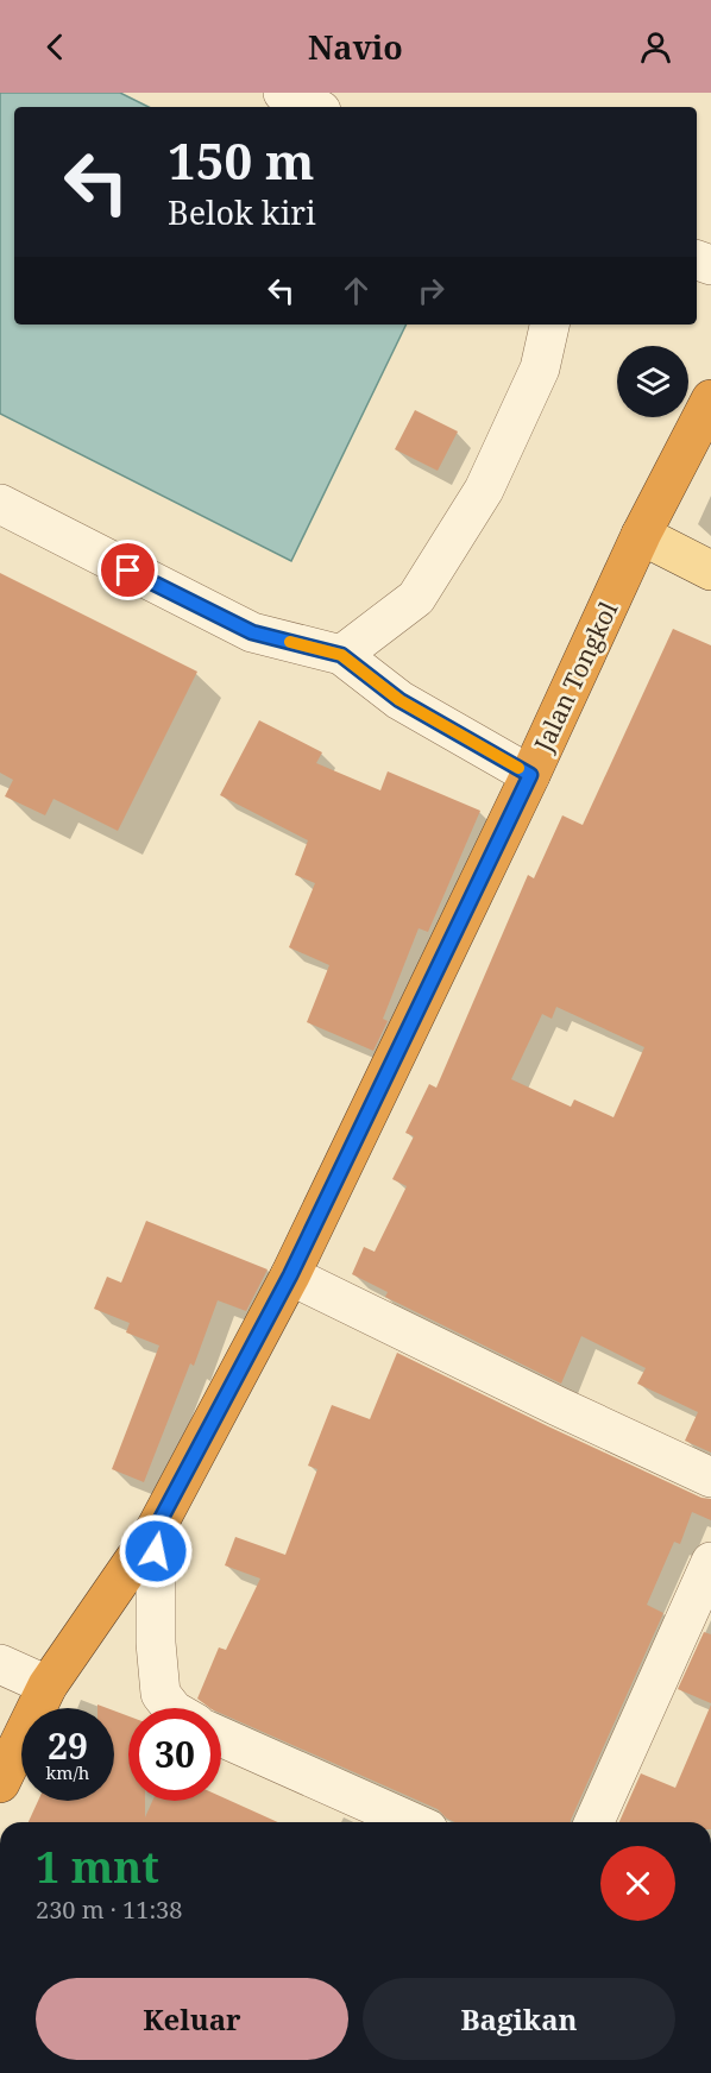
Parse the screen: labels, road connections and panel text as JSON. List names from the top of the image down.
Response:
{
  "streets": {
    "highway": ["Jalan Tongkol"]
  },
  "page": {
    "header": "Navio",
    "turn": ["150 m", "Belok kiri"],
    "speed": "29 km/h",
    "limit": "30",
    "heading": ["1 mnt", "230 m · 11:38"],
    "buttons": ["Keluar", "Bagikan"]
  }
}
